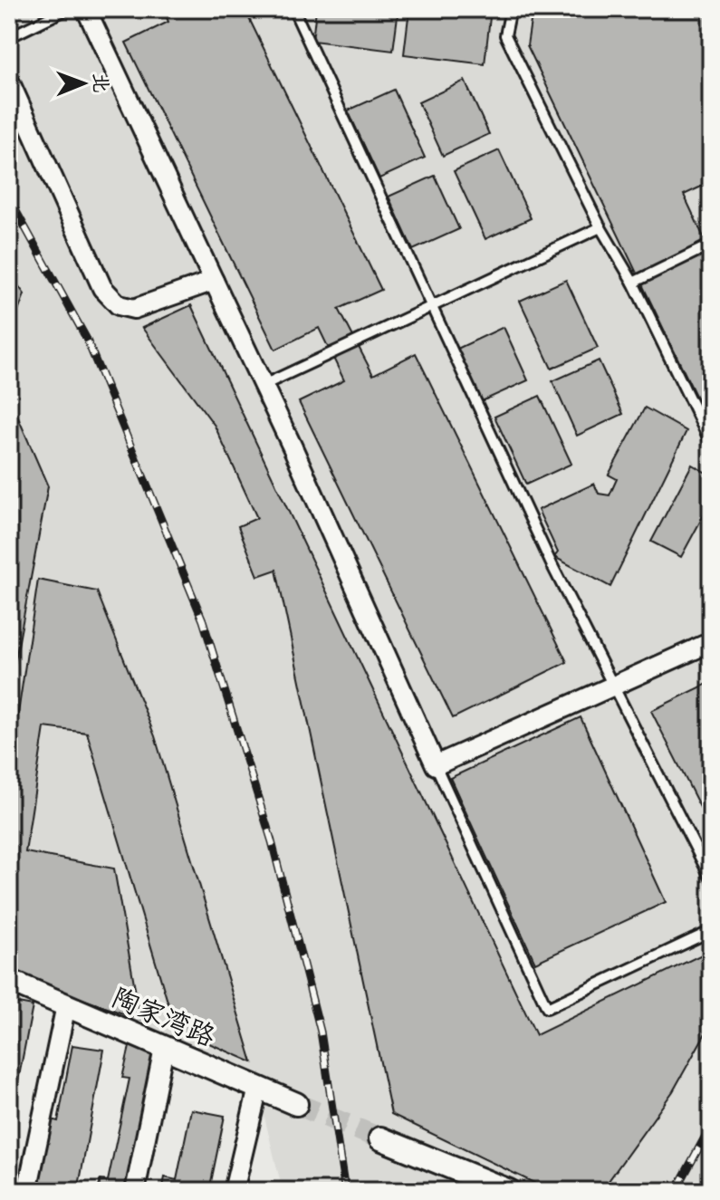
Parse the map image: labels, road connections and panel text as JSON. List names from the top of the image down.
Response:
{
  "streets": {
    "street": ["陶家湾路"]
  },
  "north": "right"
}
